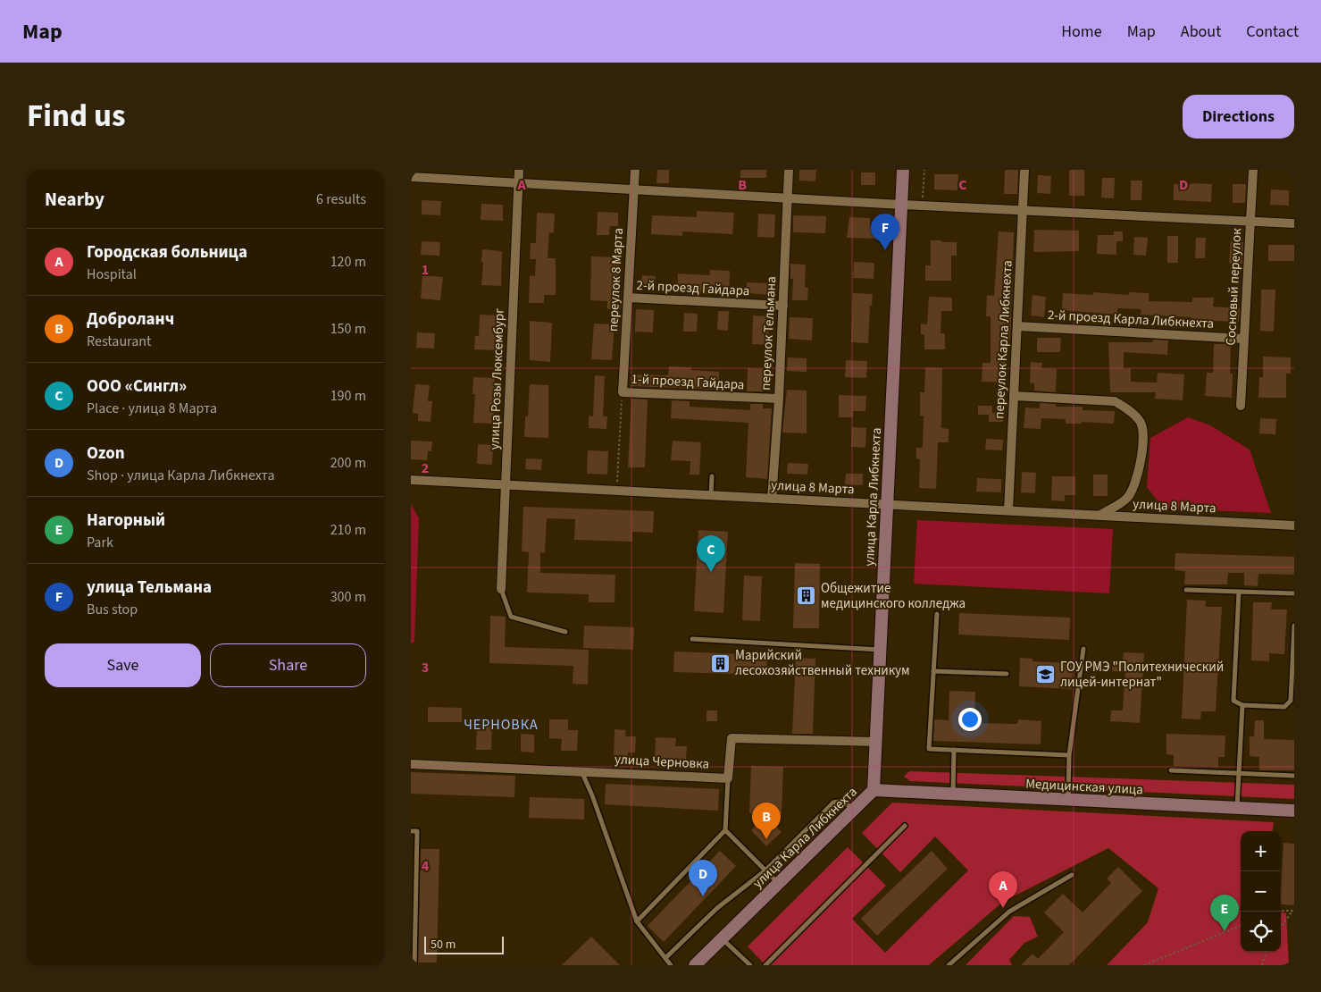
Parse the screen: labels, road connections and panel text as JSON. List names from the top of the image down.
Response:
{
  "streets": {
    "main road": ["улица Карла Либкнехта", "Медицинская улица"],
    "street": [
      "переулок 8 Марта",
      "Сосновый переулок",
      "2-й проезд Гайдара",
      "2-й проезд Карла Либкнехта",
      "переулок Тельмана",
      "переулок Карла Либкнехта",
      "улица Розы Люксембург",
      "1-й проезд Гайдара",
      "улица 8 Марта",
      "улица Черновка"
    ]
  },
  "crossings": [
    ["переулок 8 Марта", "2-й проезд Гайдара"],
    ["переулок 8 Марта", "1-й проезд Гайдара"],
    ["Сосновый переулок", "2-й проезд Карла Либкнехта"],
    ["2-й проезд Гайдара", "переулок Тельмана"],
    ["2-й проезд Карла Либкнехта", "переулок Карла Либкнехта"],
    ["переулок Тельмана", "1-й проезд Гайдара"],
    ["переулок Тельмана", "улица 8 Марта"],
    ["переулок Карла Либкнехта", "улица 8 Марта"],
    ["улица Розы Люксембург", "улица 8 Марта"],
    ["улица 8 Марта", "улица Карла Либкнехта"],
    ["улица Карла Либкнехта", "улица Черновка"],
    ["улица Карла Либкнехта", "Медицинская улица"]
  ],
  "districts": ["ЧЕРНОВКА"],
  "places": {
    "building": ["Общежитие медицинского колледжа", "Марийский лесохозяйственный техникум"],
    "school or university": ["ГОУ РМЭ \"Политехнический лицей-интернат\""]
  },
  "scale_bar": "50 m",
  "page": {
    "header": "Map",
    "nav": [
      "Home",
      "Map",
      "About",
      "Contact"
    ],
    "title": "Find us",
    "buttons": [
      "Directions",
      ["Save", "Share"]
    ],
    "heading": ["Nearby", "6 results"],
    "pins": [
      "F",
      "C",
      "B",
      "D",
      "A",
      "E"
    ],
    "list": [
      {
        "mark": "A",
        "name": "Городская больница",
        "note": "Hospital",
        "value": "120 m"
      },
      {
        "mark": "B",
        "name": "Доброланч",
        "note": "Restaurant",
        "value": "150 m"
      },
      {
        "mark": "C",
        "name": "ООО «Сингл»",
        "note": "Place · улица 8 Марта",
        "value": "190 m"
      },
      {
        "mark": "D",
        "name": "Ozon",
        "note": "Shop · улица Карла Либкнехта",
        "value": "200 m"
      },
      {
        "mark": "E",
        "name": "Нагорный",
        "note": "Park",
        "value": "210 m"
      },
      {
        "mark": "F",
        "name": "улица Тельмана",
        "note": "Bus stop",
        "value": "300 m"
      }
    ],
    "map_buttons": ["+", "−"],
    "scale": "50 m"
  },
  "grid": {
    "columns": [
      "A",
      "B",
      "C",
      "D"
    ],
    "rows": [
      "1",
      "2",
      "3",
      "4"
    ]
  }
}
